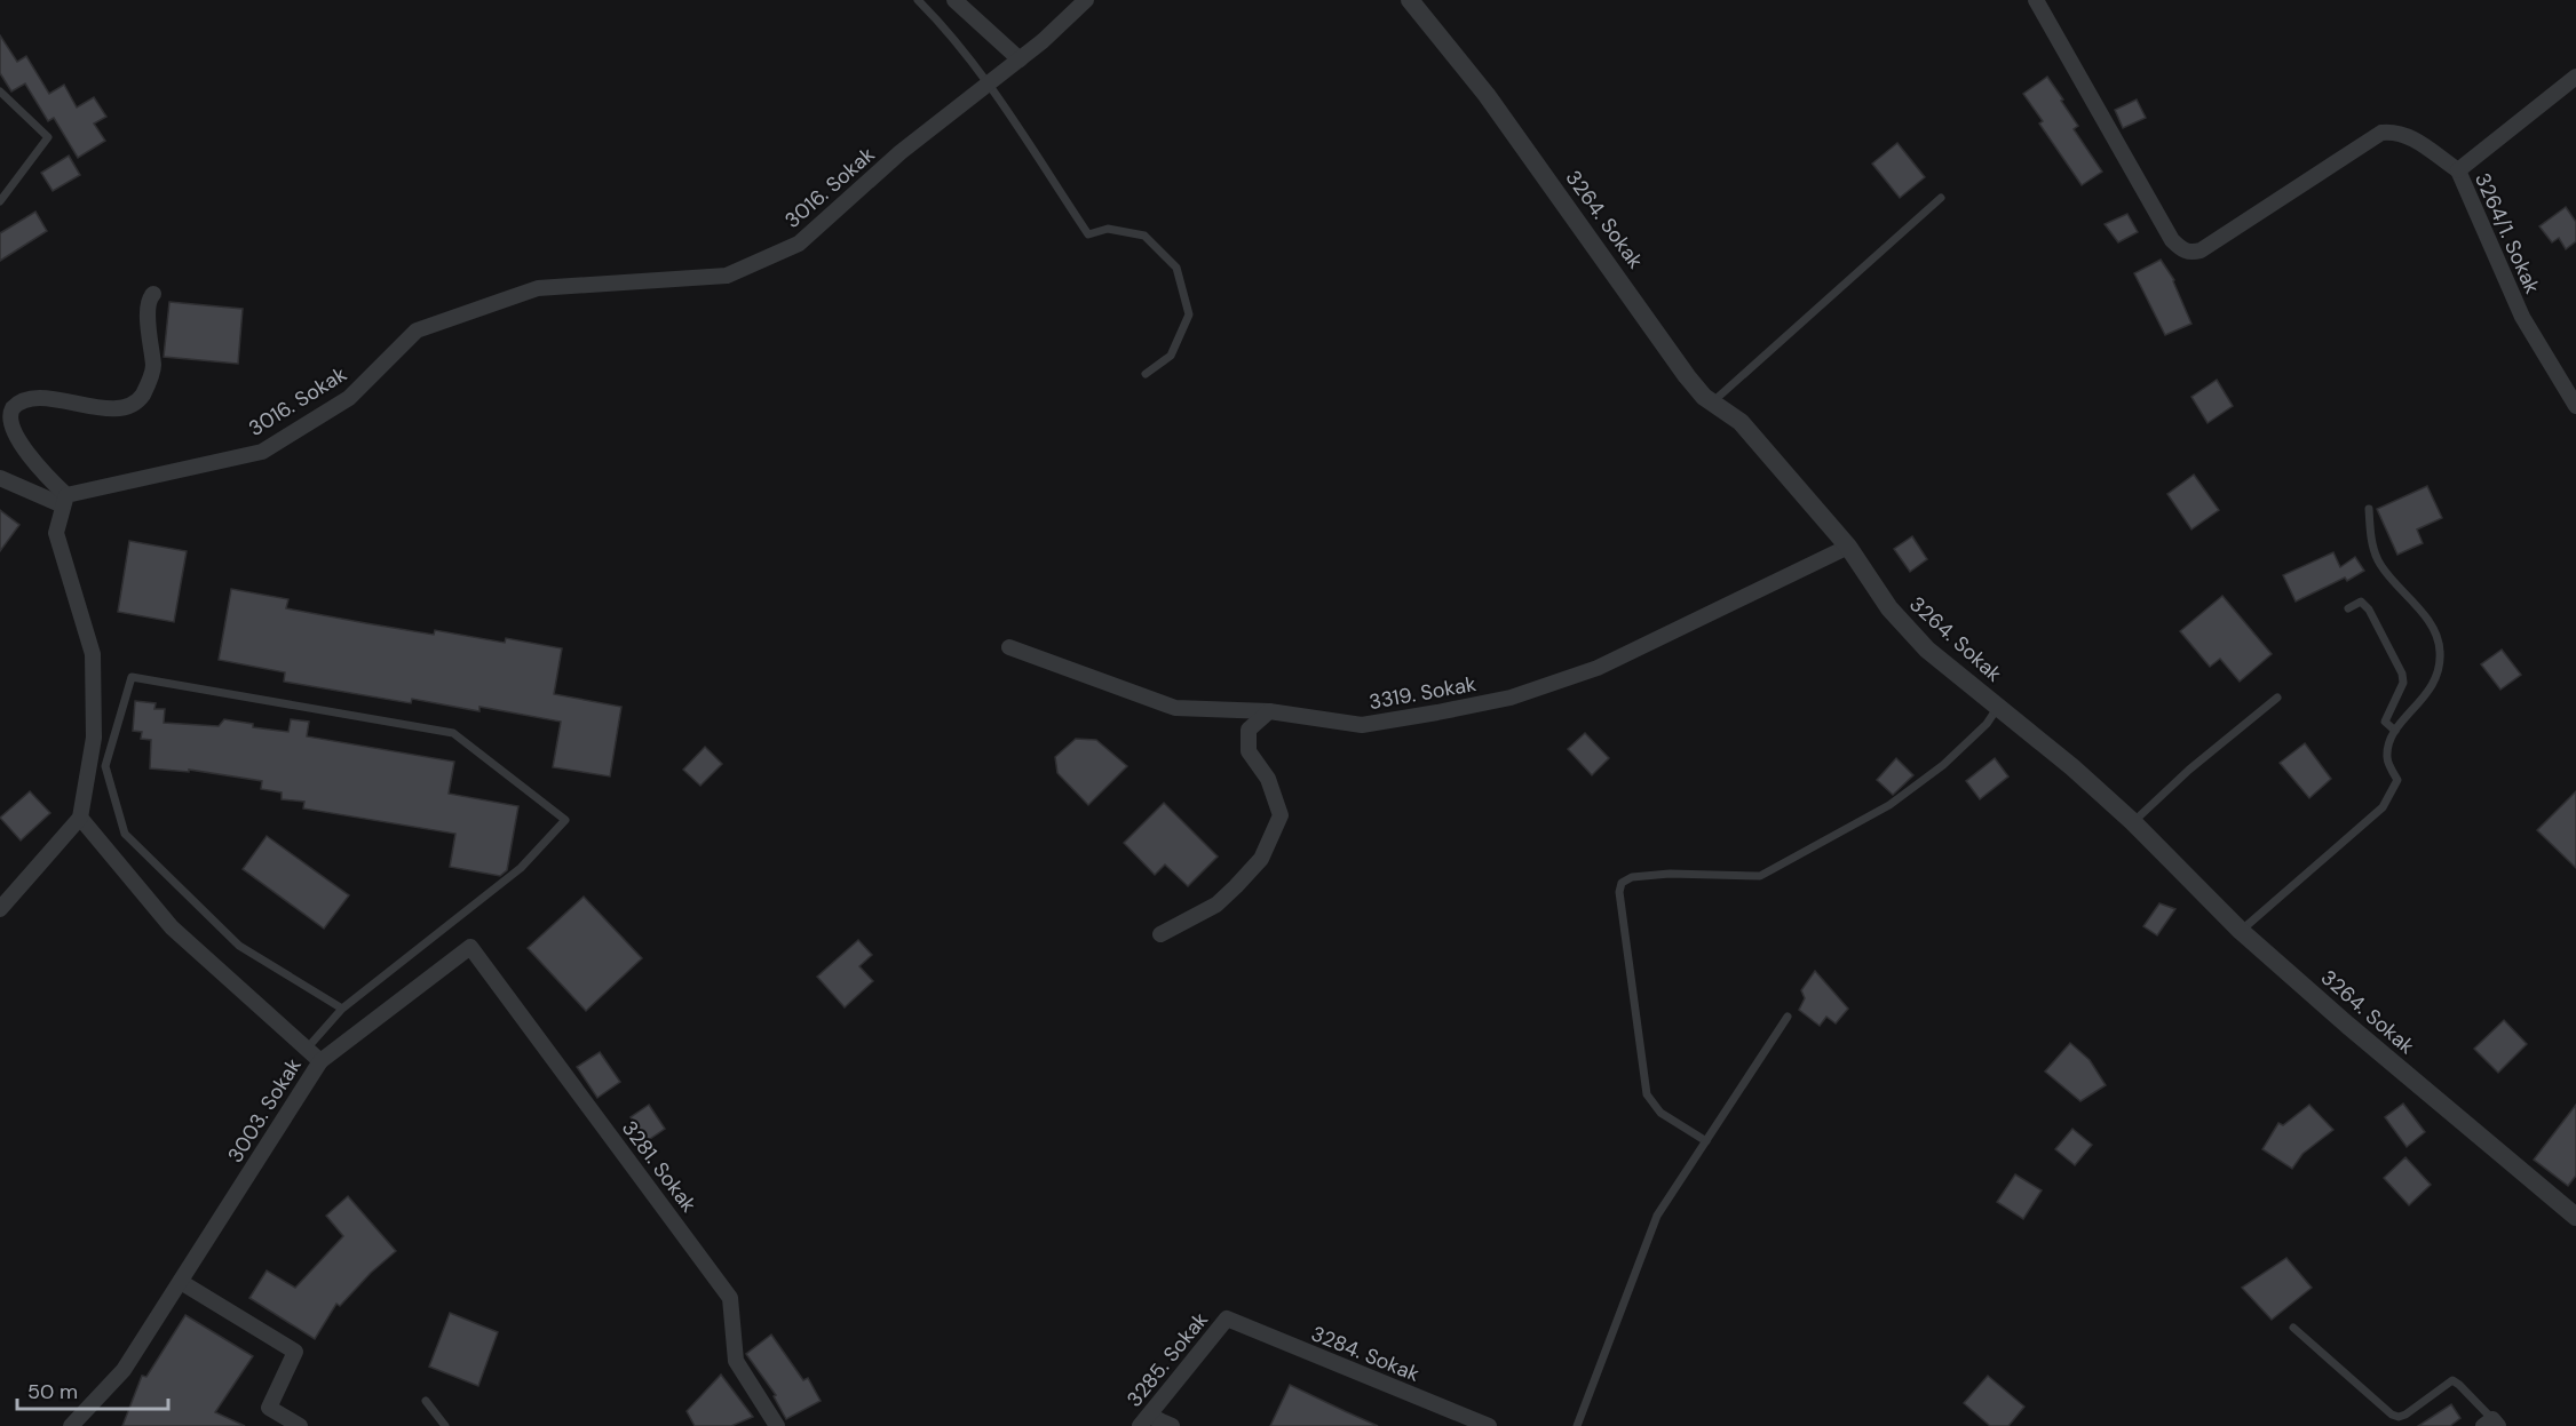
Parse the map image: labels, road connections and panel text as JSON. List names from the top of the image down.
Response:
{
  "streets": {
    "street": [
      "3016. Sokak",
      "3264. Sokak",
      "3264/1. Sokak",
      "3319. Sokak",
      "3003. Sokak",
      "3281. Sokak",
      "3284. Sokak",
      "3285. Sokak"
    ]
  },
  "crossings": [
    ["3264. Sokak", "3319. Sokak"],
    ["3003. Sokak", "3281. Sokak"],
    ["3284. Sokak", "3285. Sokak"]
  ],
  "scale_bar": "50 m"
}
